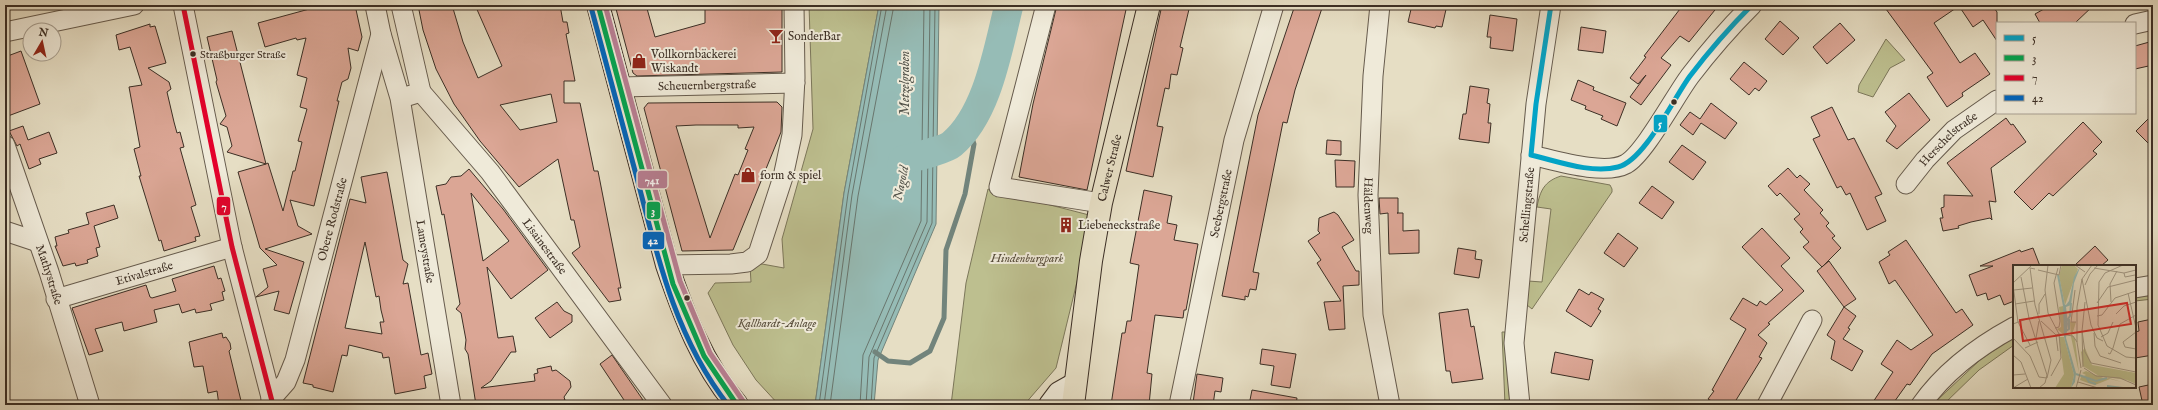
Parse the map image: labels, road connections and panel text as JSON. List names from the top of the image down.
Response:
{
  "streets": {
    "main road": ["Calwer Straße"],
    "street": [
      "Scheuernbergstraße",
      "Herschelstraße",
      "Seebergstraße",
      "Schellingstraße",
      "Häldenweg",
      "Obere Rodstraße",
      "Lisainestraße",
      "Lameystraße",
      "Etivalstraße",
      "Mathystraße"
    ]
  },
  "crossings": [
    ["Obere Rodstraße", "Lameystraße"],
    ["Etivalstraße", "Mathystraße"]
  ],
  "water": ["Metzelgraben", "Nagold"],
  "parks": ["Hindenburgpark", "Kallhardt-Anlage"],
  "places": {
    "bar": ["SonderBar"],
    "other": ["Straßburger Straße"],
    "shop": ["Vollkornbäckerei Wiskandt", "form & spiel"],
    "building": ["Liebeneckstraße"]
  },
  "lines": [
    "transit line 5",
    "transit line 3",
    "transit line 7",
    "transit line 741",
    "transit line 42"
  ],
  "legend": [
    "5",
    "3",
    "7",
    "42"
  ],
  "north": "top"
}
